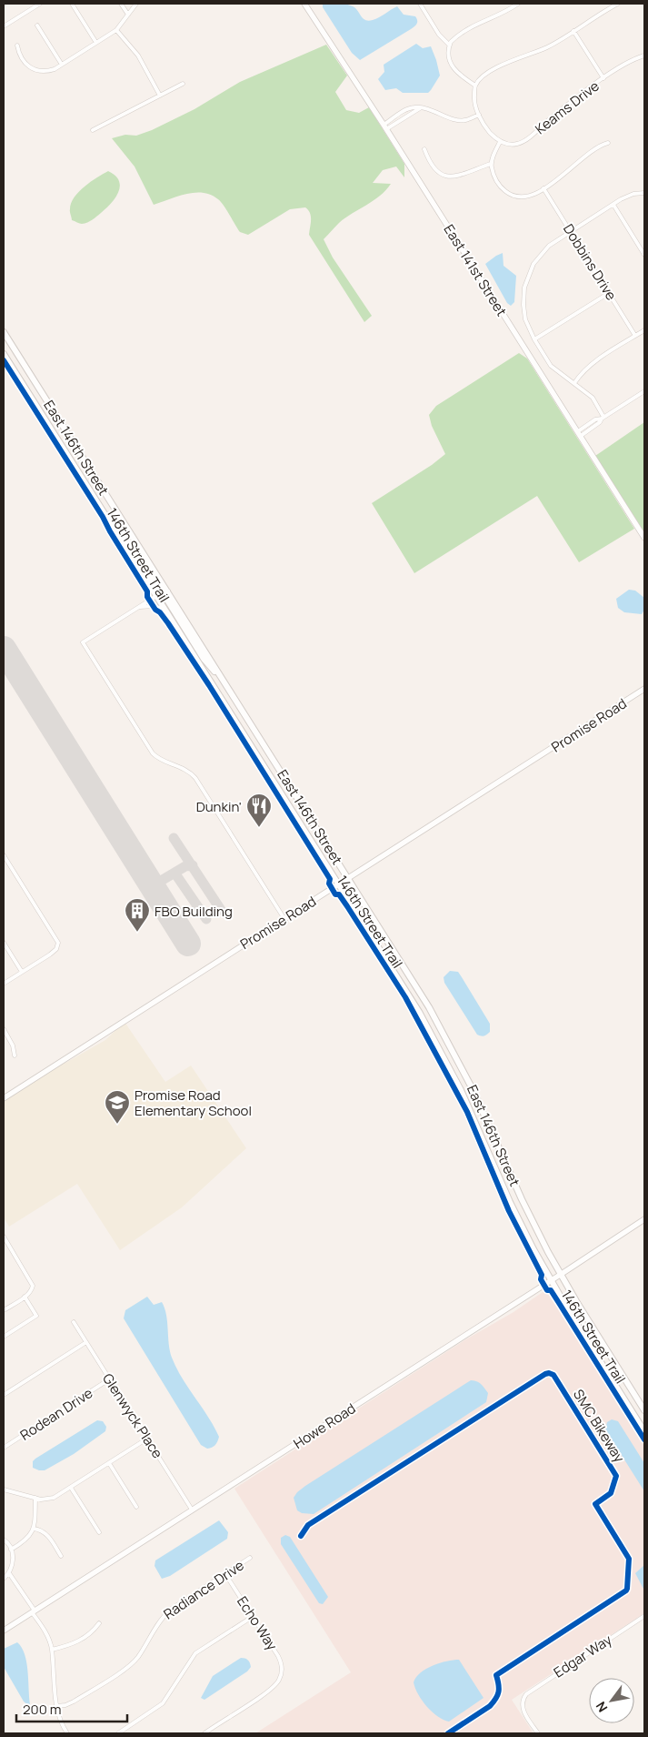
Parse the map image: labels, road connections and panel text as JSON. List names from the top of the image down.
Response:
{
  "streets": {
    "main road": ["East 146th Street"],
    "street": [
      "Keams Drive",
      "Dobbins Drive",
      "East 141st Street",
      "Promise Road",
      "Rodean Drive",
      "Glenwyck Place",
      "Howe Road",
      "Radiance Drive",
      "Echo Way",
      "Edgar Way"
    ],
    "cycle path": ["146th Street Trail", "SMC Bikeway"]
  },
  "crossings": [
    ["East 146th Street", "Promise Road"],
    ["East 146th Street", "Howe Road"],
    ["Rodean Drive", "Glenwyck Place"],
    ["Glenwyck Place", "Howe Road"],
    ["Radiance Drive", "Echo Way"]
  ],
  "places": {
    "restaurant": ["Dunkin'"],
    "building": ["FBO Building"],
    "school or university": ["Promise Road Elementary School"]
  },
  "scale_bar": "200 m",
  "north": "bottom left"
}
